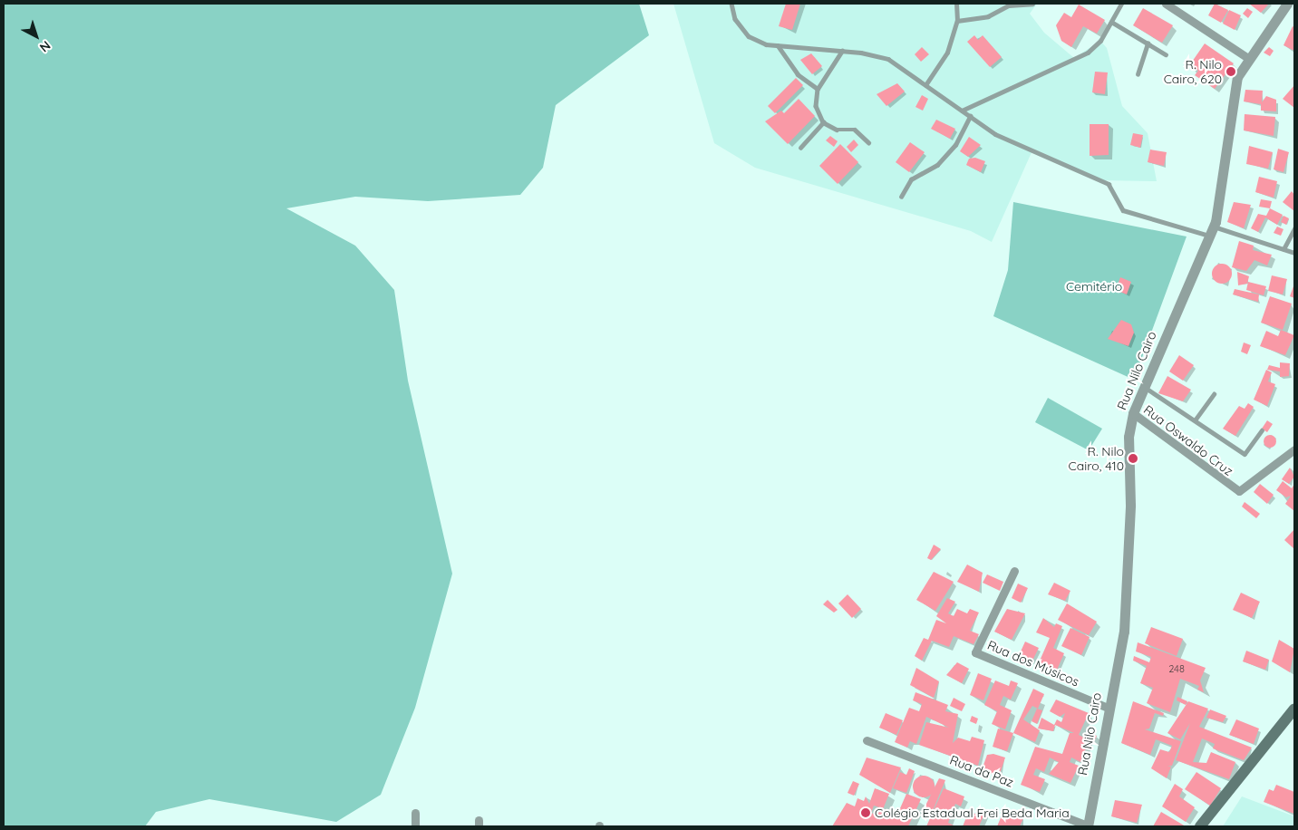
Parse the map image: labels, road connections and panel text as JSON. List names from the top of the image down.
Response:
{
  "streets": {
    "street": [
      "Rua Nilo Cairo",
      "Rua Oswaldo Cruz",
      "Rua dos Músicos",
      "Rua da Paz"
    ]
  },
  "crossings": [
    ["Rua Nilo Cairo", "Rua Oswaldo Cruz"],
    ["Rua Nilo Cairo", "Rua dos Músicos"],
    ["Rua Nilo Cairo", "Rua da Paz"]
  ],
  "parks": ["Cemitério"],
  "places": ["R. Nilo Cairo, 620", "R. Nilo Cairo, 410", "Colégio Estadual Frei Beda Maria"],
  "house_numbers": ["248"],
  "north": "bottom right"
}
